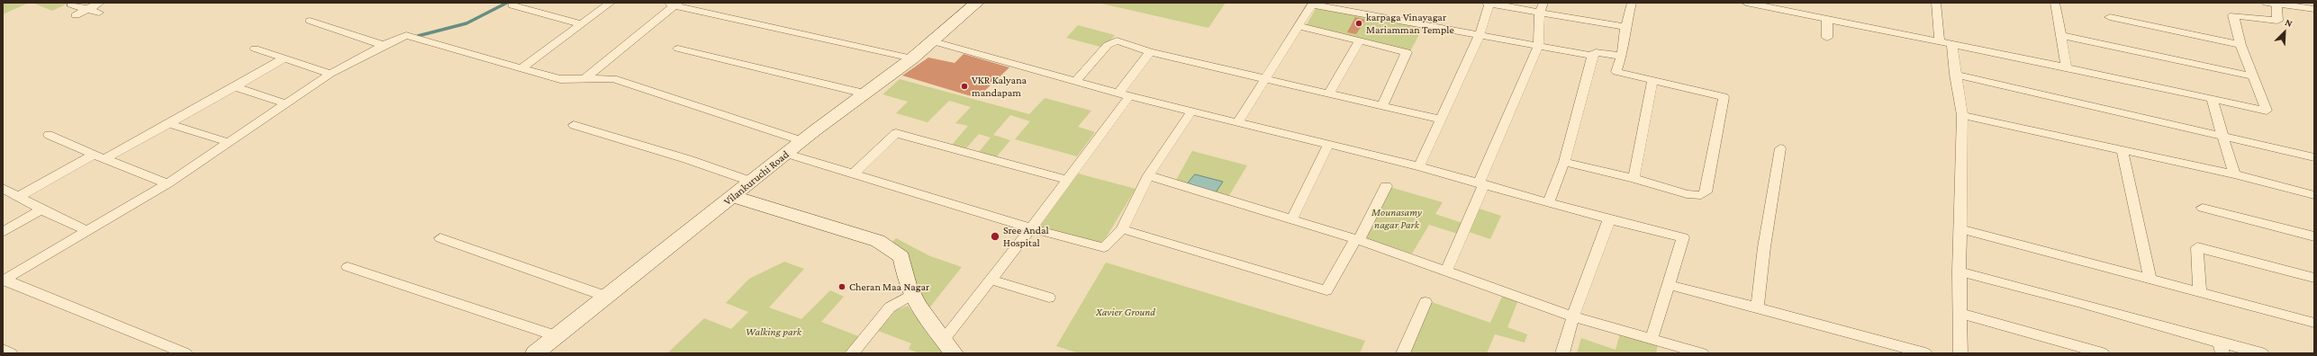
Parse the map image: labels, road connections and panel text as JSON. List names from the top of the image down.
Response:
{
  "streets": {
    "main road": ["Vilankuruchi Road"]
  },
  "parks": ["Mounasamy nagar Park", "Xavier Ground", "Walking park"],
  "places": [
    "karpaga Vinayagar Mariamman Temple",
    "VKR Kalyana mandapam",
    "Sree Andal Hospital",
    "Cheran Maa Nagar"
  ],
  "north": "top right"
}
